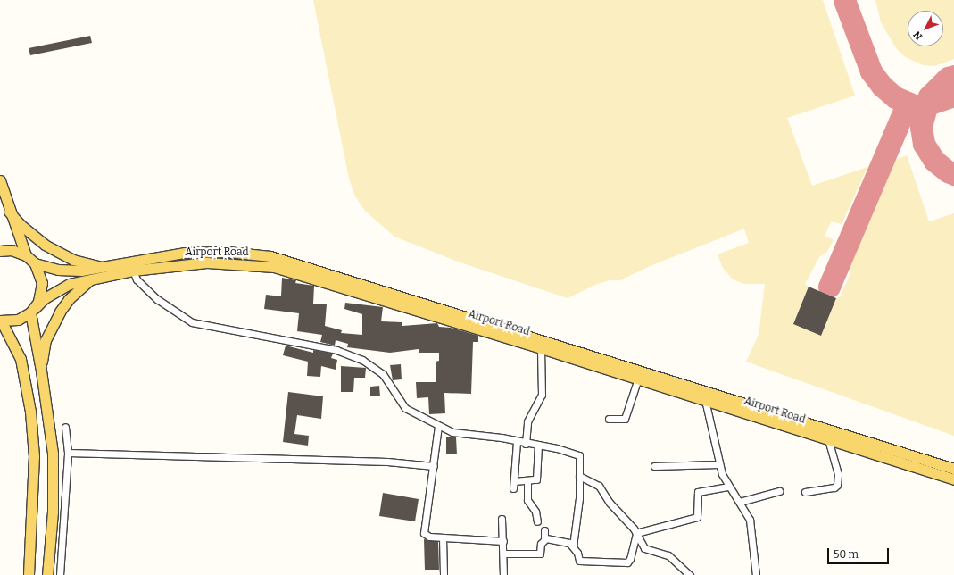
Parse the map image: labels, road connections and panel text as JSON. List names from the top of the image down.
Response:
{
  "streets": {
    "main road": ["Airport Road"]
  },
  "scale_bar": "50 m",
  "north": "bottom left"
}
